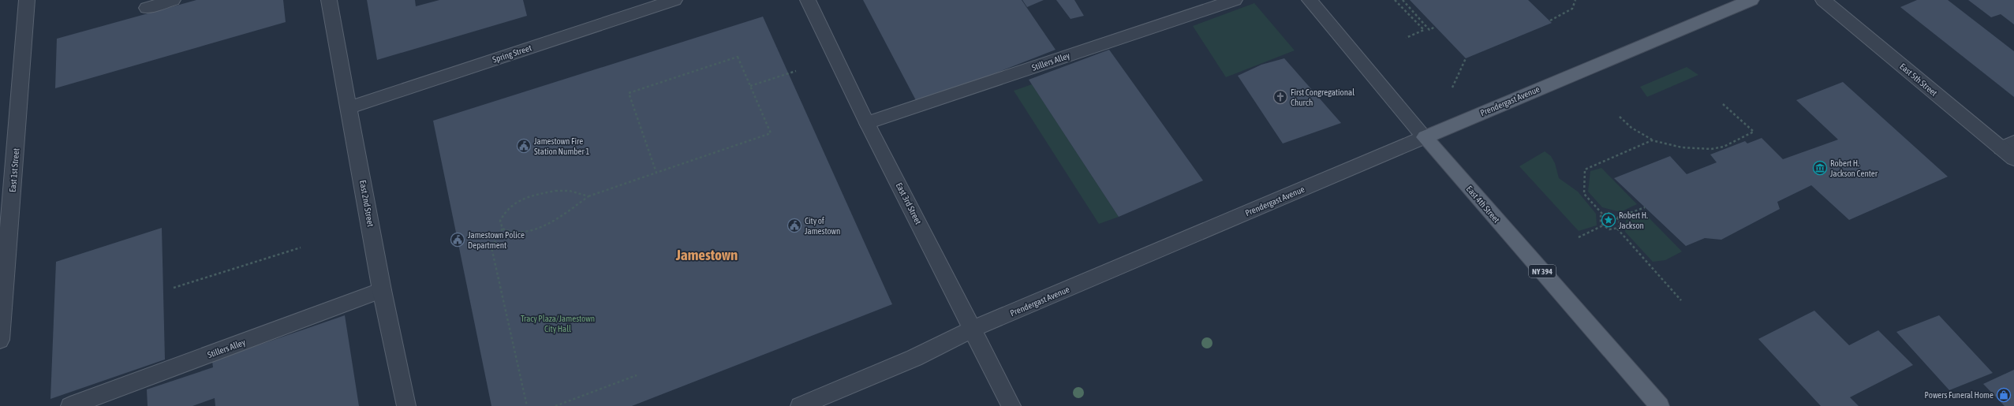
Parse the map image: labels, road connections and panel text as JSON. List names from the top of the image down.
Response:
{
  "streets": {
    "main road": ["Prendergast Avenue", "East 4th Street", "NY 394"],
    "street": [
      "Spring Street",
      "Stillers Alley",
      "East 5th Street",
      "East 1st Street",
      "East 2nd Street",
      "East 3rd Street"
    ]
  },
  "crossings": [
    ["Spring Street", "East 2nd Street"],
    ["Stillers Alley", "East 2nd Street"],
    ["Stillers Alley", "East 3rd Street"],
    ["Prendergast Avenue", "East 3rd Street"],
    ["Prendergast Avenue", "East 4th Street"]
  ],
  "districts": ["Jamestown"],
  "parks": ["Tracy Plaza/Jamestown City Hall"],
  "places": {
    "church": ["First Congregational Church"],
    "public building": ["Jamestown Fire Station Number 1", "City of Jamestown", "Jamestown Police Department"],
    "museum": ["Robert H. Jackson Center"],
    "place": ["Robert H. Jackson"],
    "shop": ["Powers Funeral Home"]
  }
}
